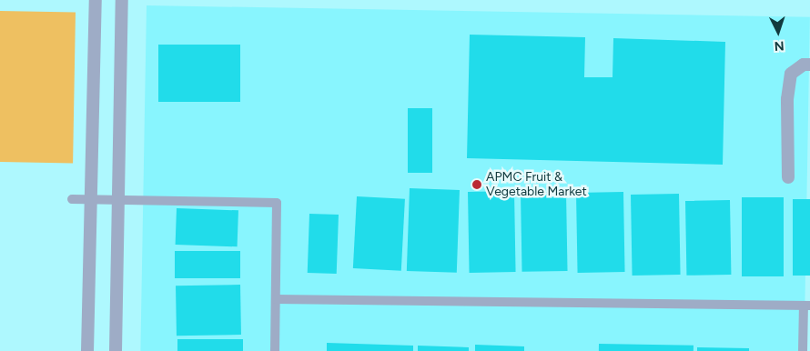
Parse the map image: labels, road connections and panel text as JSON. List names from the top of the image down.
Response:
{
  "places": ["APMC Fruit & Vegetable Market"],
  "north": "bottom"
}
